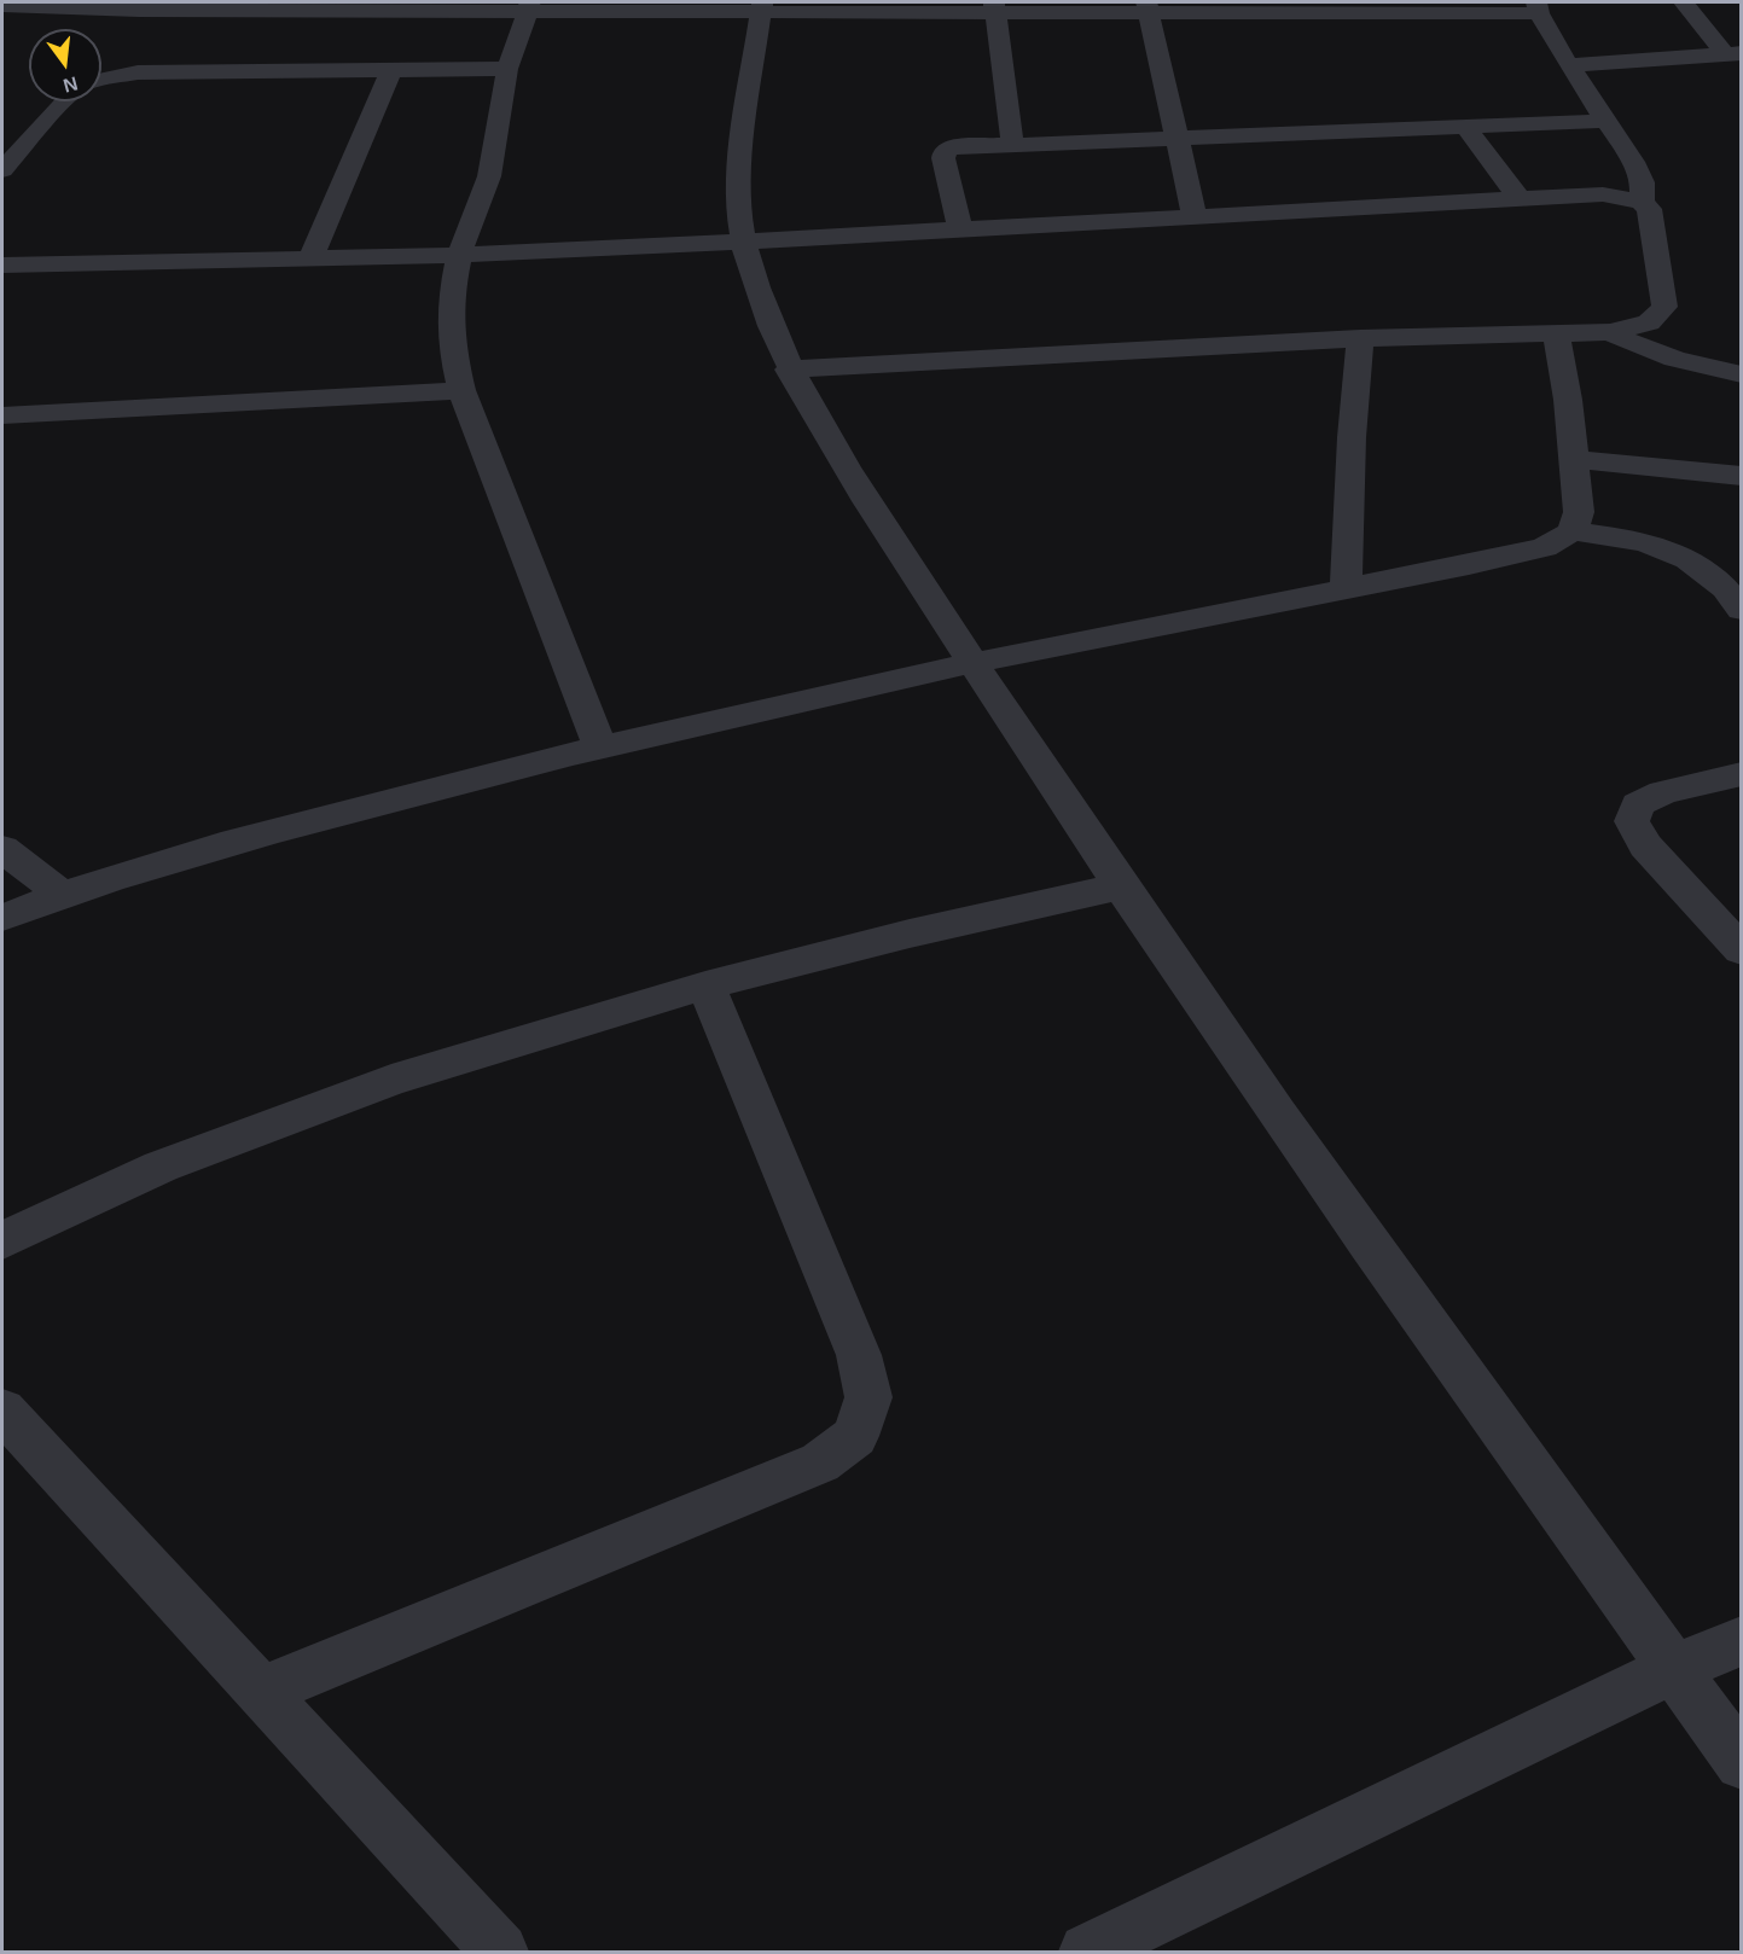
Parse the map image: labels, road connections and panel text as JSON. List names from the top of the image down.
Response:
{
  "north": "bottom"
}
